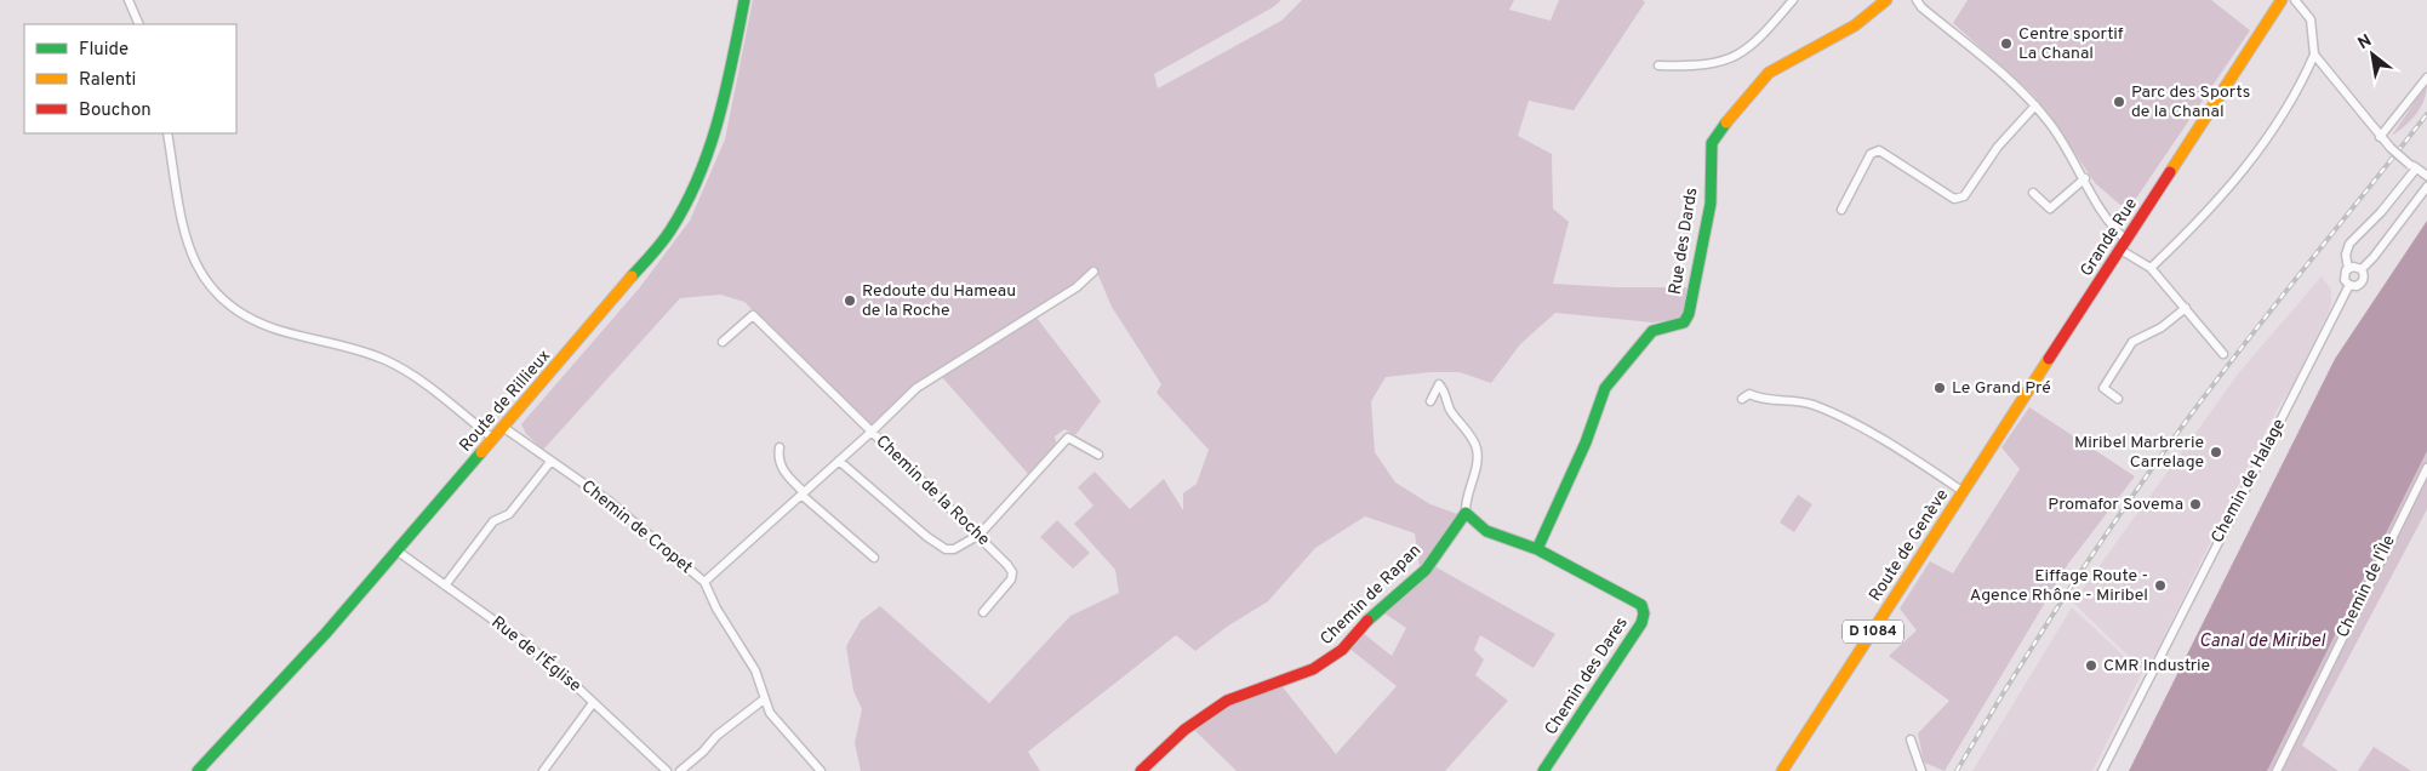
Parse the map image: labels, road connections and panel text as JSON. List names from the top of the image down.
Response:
{
  "streets": {
    "street": [
      "Grande Rue",
      "Rue des Dards",
      "Route de Rillieux",
      "Chemin de Halage",
      "Chemin de la Roche",
      "Chemin de Cropet",
      "Route de Genève",
      "Chemin de l'Île",
      "Chemin de Rapan",
      "D 1084",
      "Rue de l'Église",
      "Chemin des Dares"
    ]
  },
  "crossings": [
    ["Grande Rue", "Route de Genève"],
    ["Rue des Dards", "Chemin des Dares"],
    ["Route de Rillieux", "Chemin de Cropet"],
    ["Route de Rillieux", "Rue de l'Église"],
    ["Chemin de la Roche", "Chemin de Cropet"],
    ["Chemin de Rapan", "Chemin des Dares"]
  ],
  "water": ["Canal de Miribel"],
  "places": [
    "Centre sportif La Chanal",
    "Parc des Sports de la Chanal",
    "Redoute du Hameau de la Roche",
    "Le Grand Pré",
    "Miribel Marbrerie Carrelage",
    "Promafor Sovema",
    "Eiffage Route - Agence Rhône - Miribel",
    "CMR Industrie"
  ],
  "legend": ["Fluide", "Ralenti", "Bouchon"],
  "north": "top left"
}
